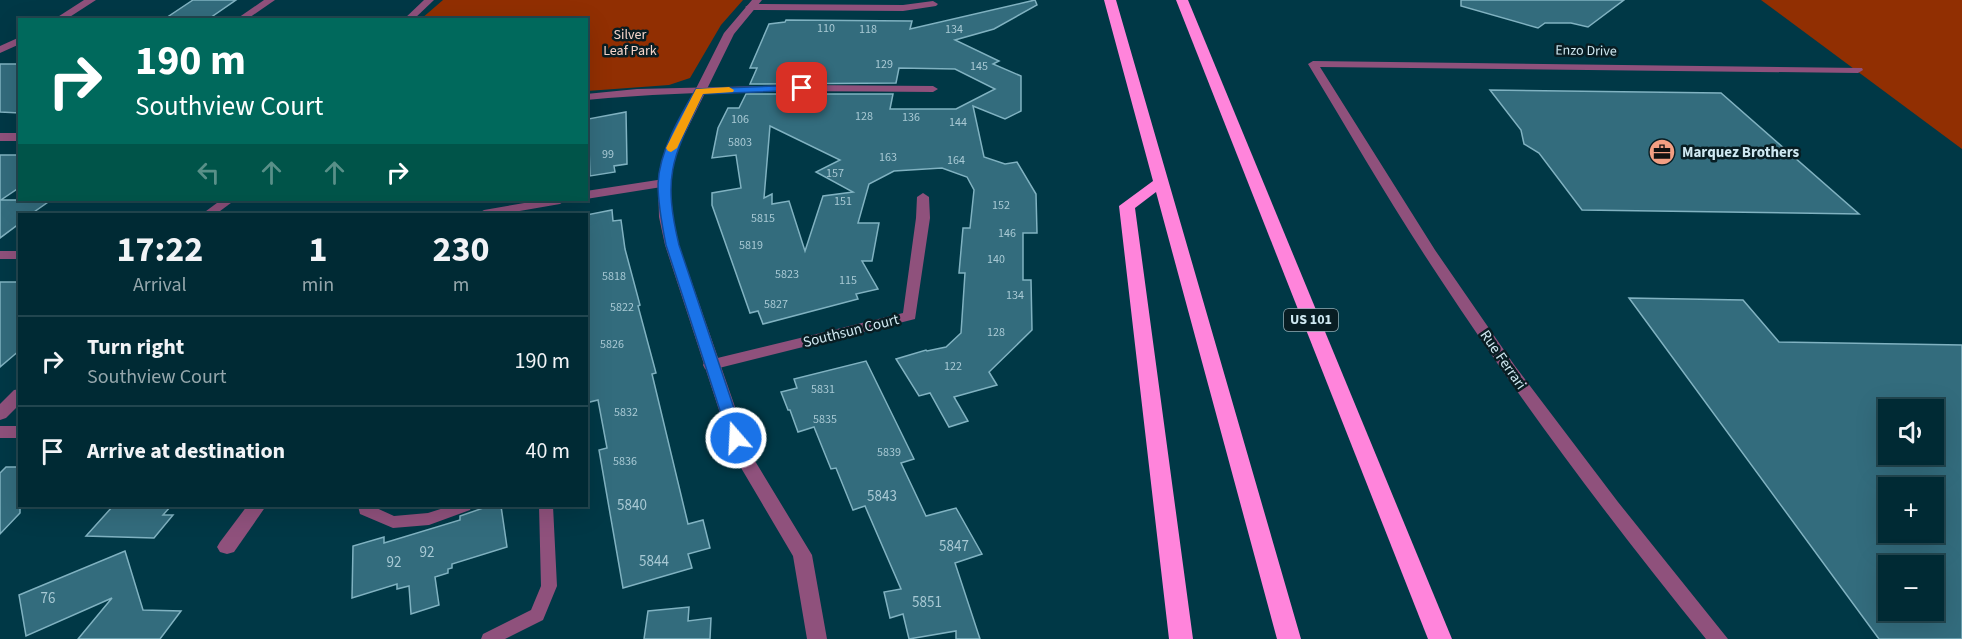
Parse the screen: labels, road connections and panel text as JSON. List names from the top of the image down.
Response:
{
  "streets": {
    "highway": ["US 101"],
    "street": ["Enzo Drive", "Southsun Court", "Rue Ferrari"]
  },
  "crossings": [
    ["Enzo Drive", "Rue Ferrari"]
  ],
  "parks": ["Silver Leaf Park"],
  "places": {
    "office": ["Marquez Brothers"]
  },
  "house_numbers": [
    "110",
    "118",
    "134",
    "129",
    "145",
    "128",
    "136",
    "106",
    "144",
    "5803",
    "99",
    "163",
    "164",
    "157",
    "151",
    "152",
    "5815",
    "146",
    "5819",
    "140",
    "5823",
    "5818",
    "115",
    "134",
    "5827",
    "5822",
    "128",
    "5826",
    "122",
    "5831",
    "5832",
    "5835",
    "5839",
    "5836",
    "5843",
    "5840",
    "5847",
    "92",
    "5844",
    "92",
    "76",
    "5851"
  ],
  "page": {
    "turn": ["190 m", "Southview Court"],
    "eta": [
      "17:22",
      "Arrival",
      "1",
      "min",
      "230",
      "m"
    ],
    "list": [
      {
        "name": "Turn right",
        "note": "Southview Court",
        "value": "190 m"
      },
      {
        "name": "Arrive at destination",
        "value": "40 m"
      }
    ],
    "map_buttons": ["+", "−"]
  }
}
